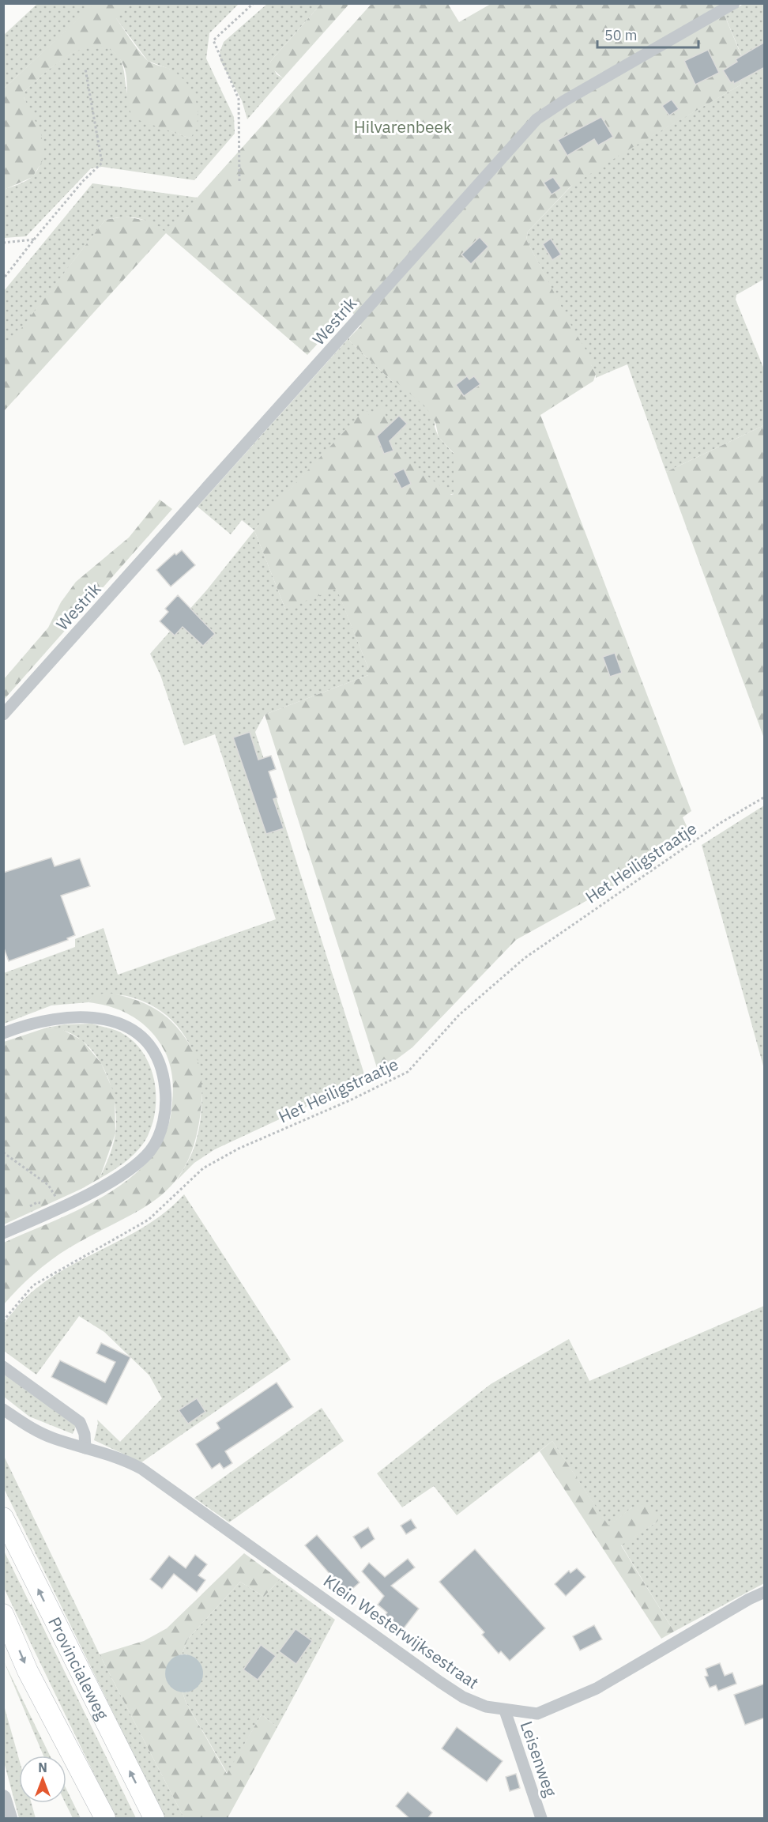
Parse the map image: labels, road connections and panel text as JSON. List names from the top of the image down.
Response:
{
  "streets": {
    "highway": ["Provincialeweg"],
    "street": ["Westrik", "Klein Westerwijksestraat", "Leisenweg"],
    "path": ["Het Heiligstraatje"]
  },
  "crossings": [
    ["Klein Westerwijksestraat", "Leisenweg"]
  ],
  "parks": ["Hilvarenbeek"],
  "scale_bar": "50 m",
  "north": "top"
}
